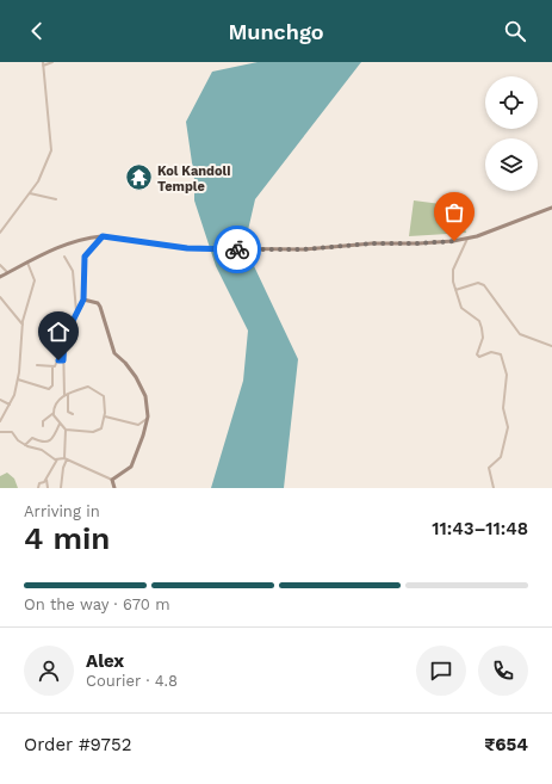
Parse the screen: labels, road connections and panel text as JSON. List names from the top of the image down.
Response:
{
  "places": {
    "temple": ["Kol Kandoli Temple"]
  },
  "page": {
    "header": "Munchgo",
    "heading": ["4 min", "Arriving in", "11:43–11:48"],
    "panel": [
      "Alex",
      "Courier · 4.8",
      "Order #9752",
      "₹654"
    ],
    "bar": "On the way · 670 m"
  }
}
